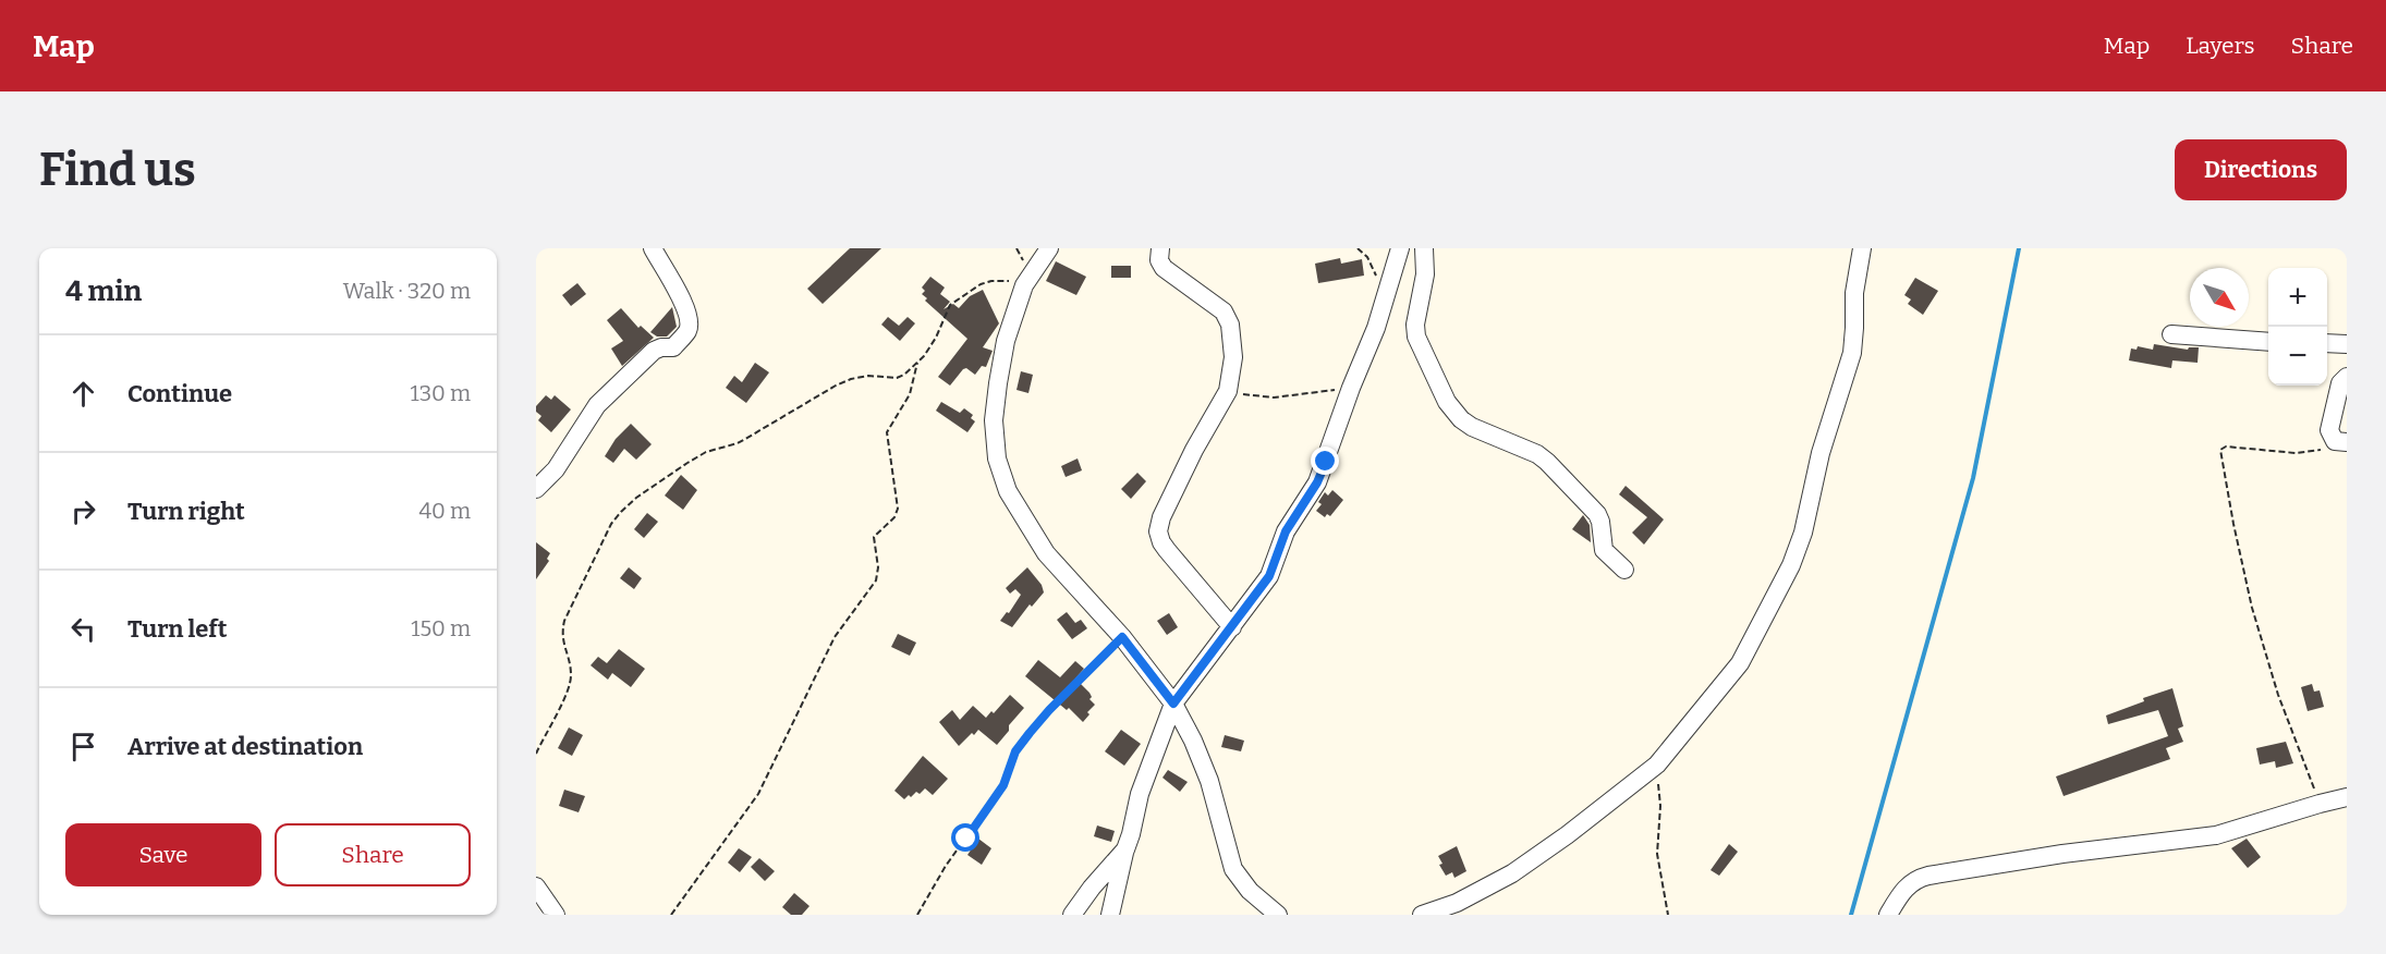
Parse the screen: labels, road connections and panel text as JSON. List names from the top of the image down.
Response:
{
  "north": "bottom right",
  "page": {
    "header": "Map",
    "nav": ["Map", "Layers", "Share"],
    "buttons": [
      "Directions",
      ["Save", "Share"]
    ],
    "title": "Find us",
    "heading": ["4 min", "Walk · 320 m"],
    "map_buttons": ["+", "−"],
    "list": [
      ["Continue", "130 m"],
      ["Turn right", "40 m"],
      ["Turn left", "150 m"],
      "Arrive at destination"
    ]
  }
}
